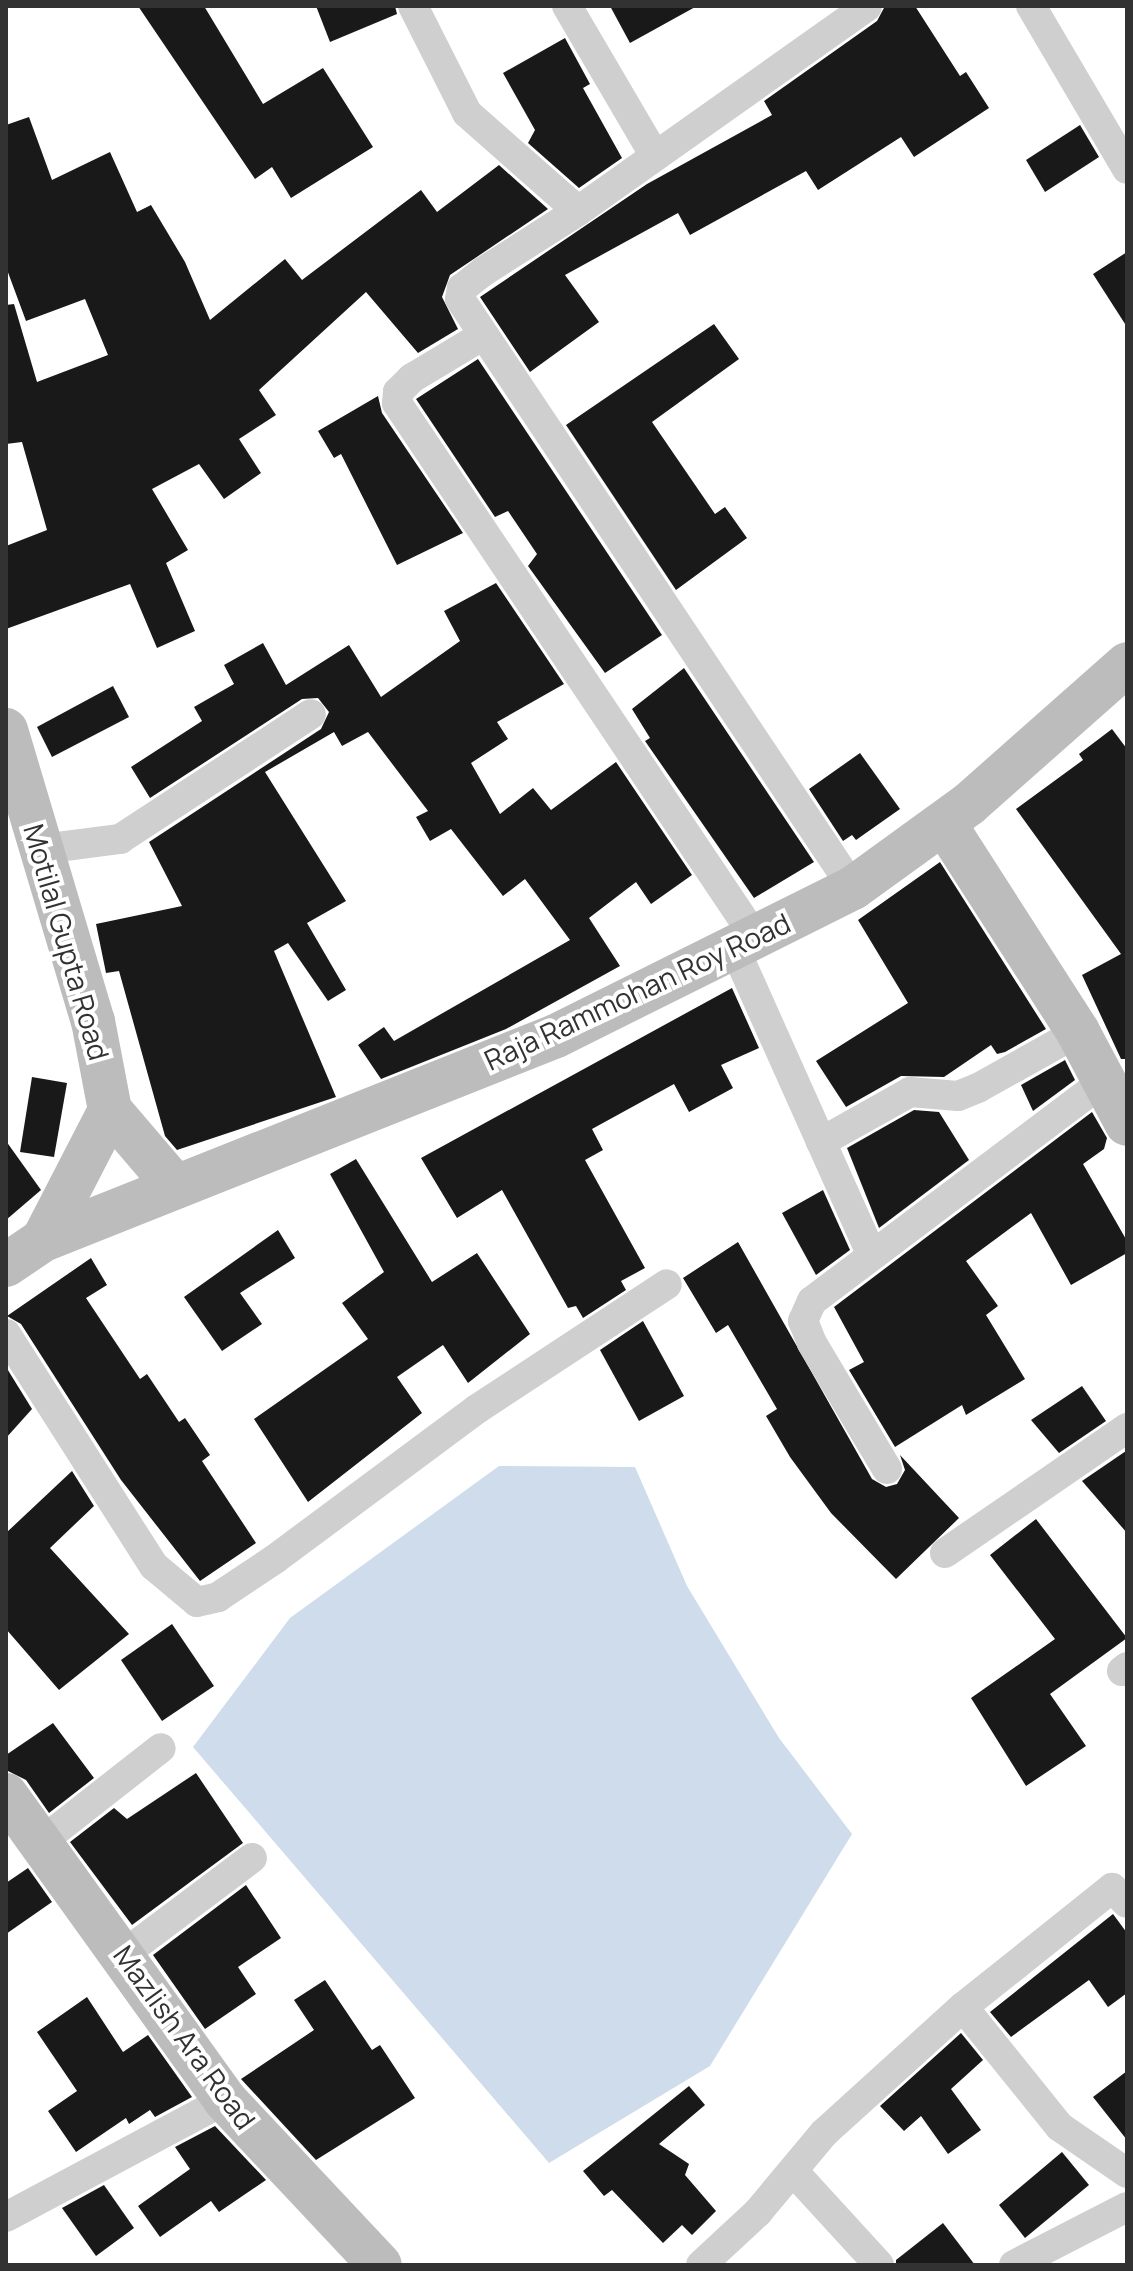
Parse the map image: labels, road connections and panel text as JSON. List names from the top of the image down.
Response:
{
  "streets": {
    "street": ["Motilal Gupta Road", "Raja Rammohan Roy Road", "Mazlish Ara Road"]
  },
  "crossings": [
    ["Motilal Gupta Road", "Raja Rammohan Roy Road"]
  ]
}
